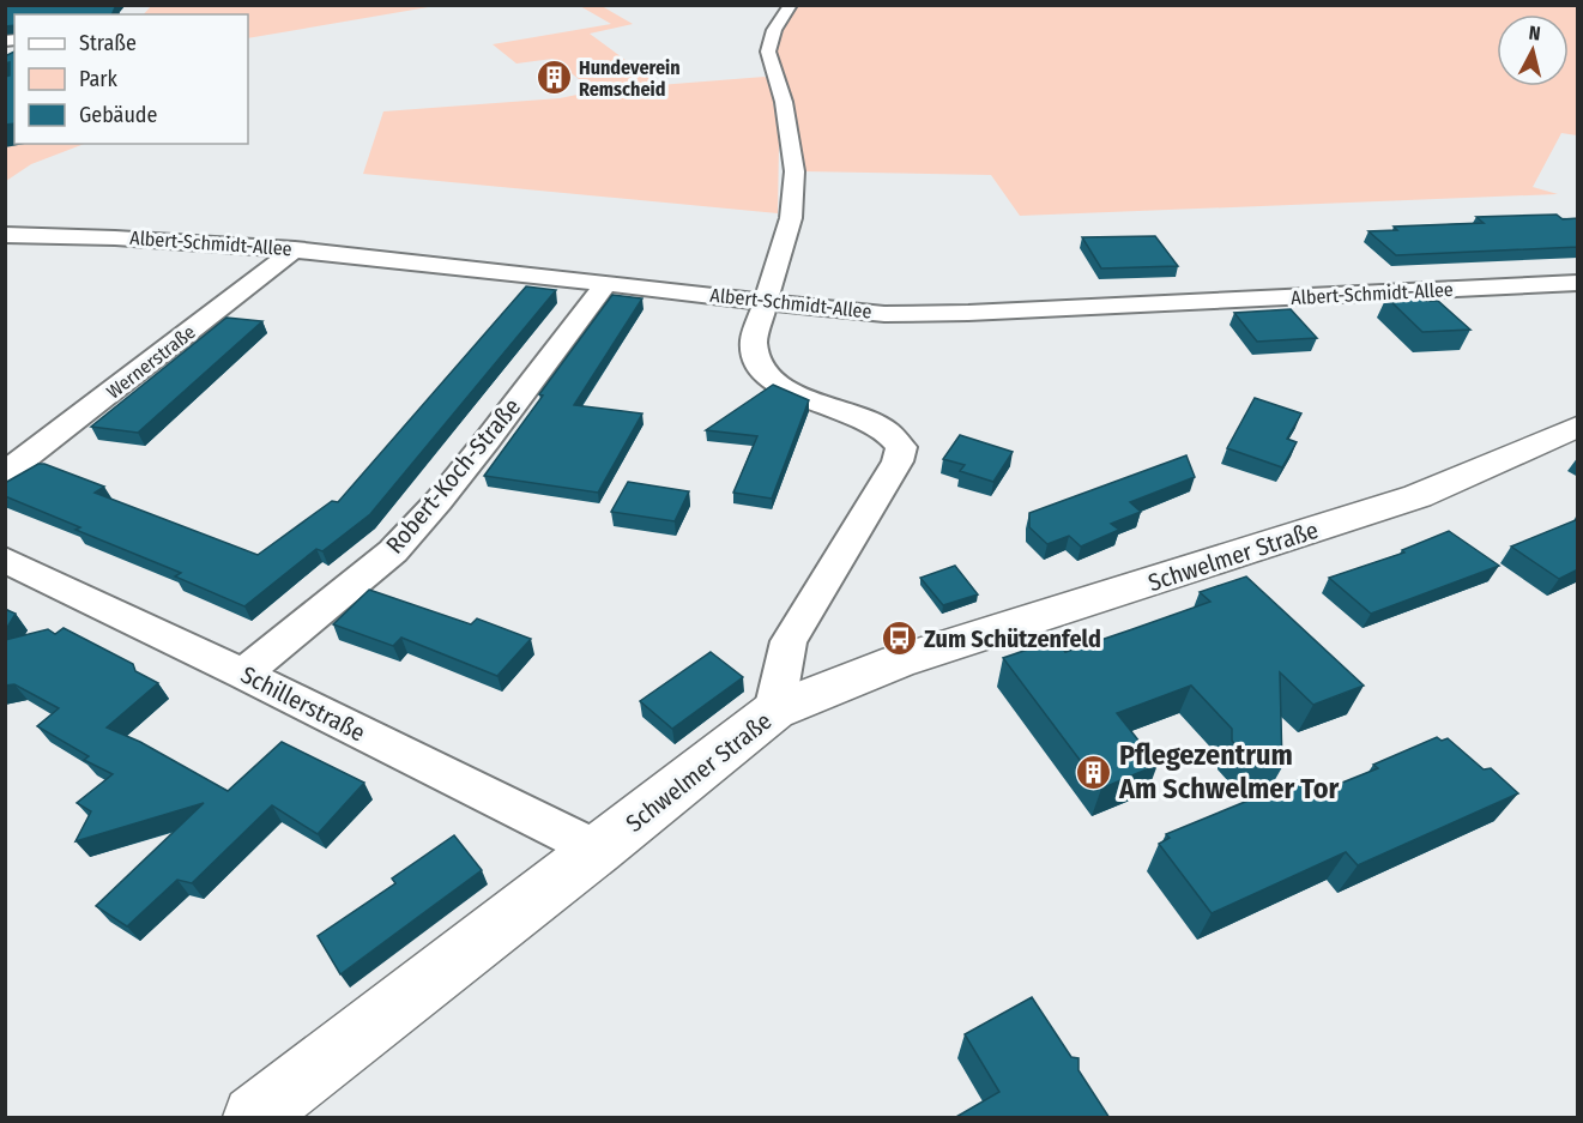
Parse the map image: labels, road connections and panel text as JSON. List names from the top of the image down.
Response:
{
  "streets": {
    "street": [
      "Albert-Schmidt-Allee",
      "Wernerstraße",
      "Robert-Koch-Straße",
      "Schwelmer Straße",
      "Schillerstraße"
    ]
  },
  "crossings": [
    ["Albert-Schmidt-Allee", "Wernerstraße"],
    ["Albert-Schmidt-Allee", "Robert-Koch-Straße"],
    ["Robert-Koch-Straße", "Schillerstraße"],
    ["Schwelmer Straße", "Schillerstraße"]
  ],
  "places": {
    "building": ["Hundeverein Remscheid", "Pflegezentrum Am Schwelmer Tor"],
    "bus stop": ["Zum Schützenfeld"]
  },
  "legend": ["Straße", "Park", "Gebäude"],
  "north": "top"
}
